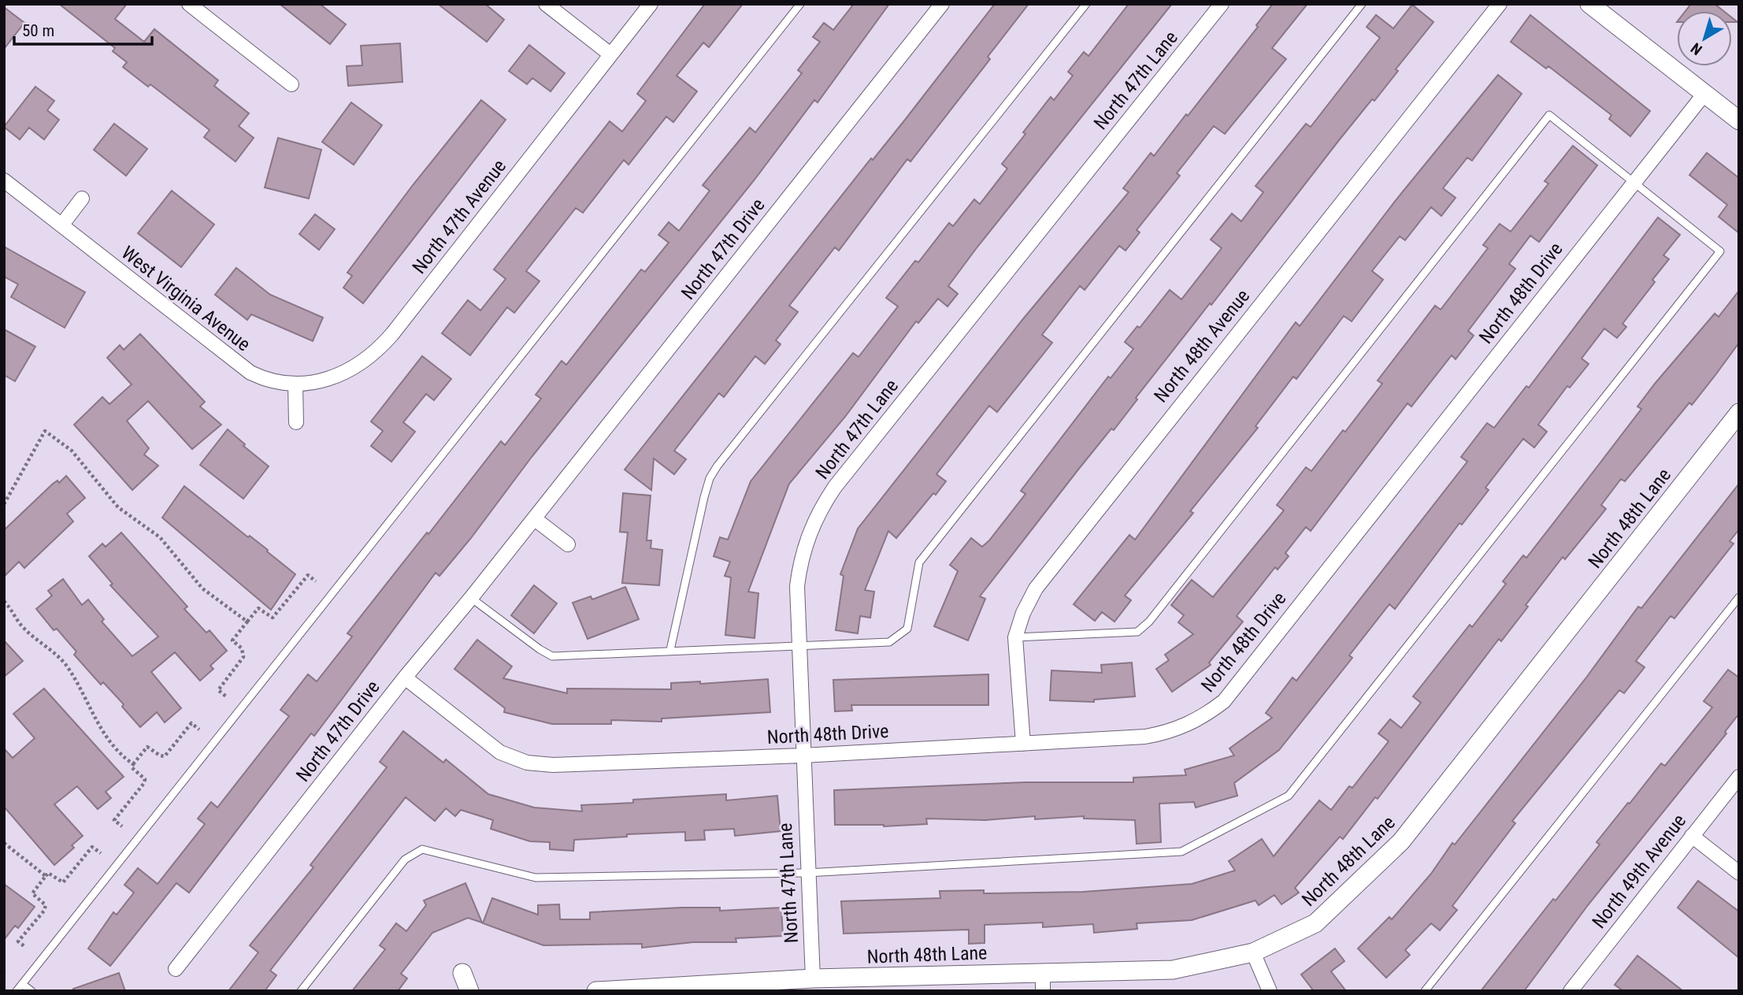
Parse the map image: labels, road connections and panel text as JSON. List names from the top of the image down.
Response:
{
  "streets": {
    "street": [
      "North 47th Lane",
      "North 47th Avenue",
      "North 47th Drive",
      "North 48th Drive",
      "West Virginia Avenue",
      "North 48th Avenue",
      "North 48th Lane",
      "North 49th Avenue"
    ]
  },
  "crossings": [
    ["North 47th Lane", "North 48th Drive"],
    ["North 47th Lane", "North 48th Lane"],
    ["North 47th Avenue", "West Virginia Avenue"],
    ["North 47th Drive", "North 48th Drive"],
    ["North 48th Drive", "North 48th Avenue"]
  ],
  "scale_bar": "50 m",
  "north": "bottom left"
}
